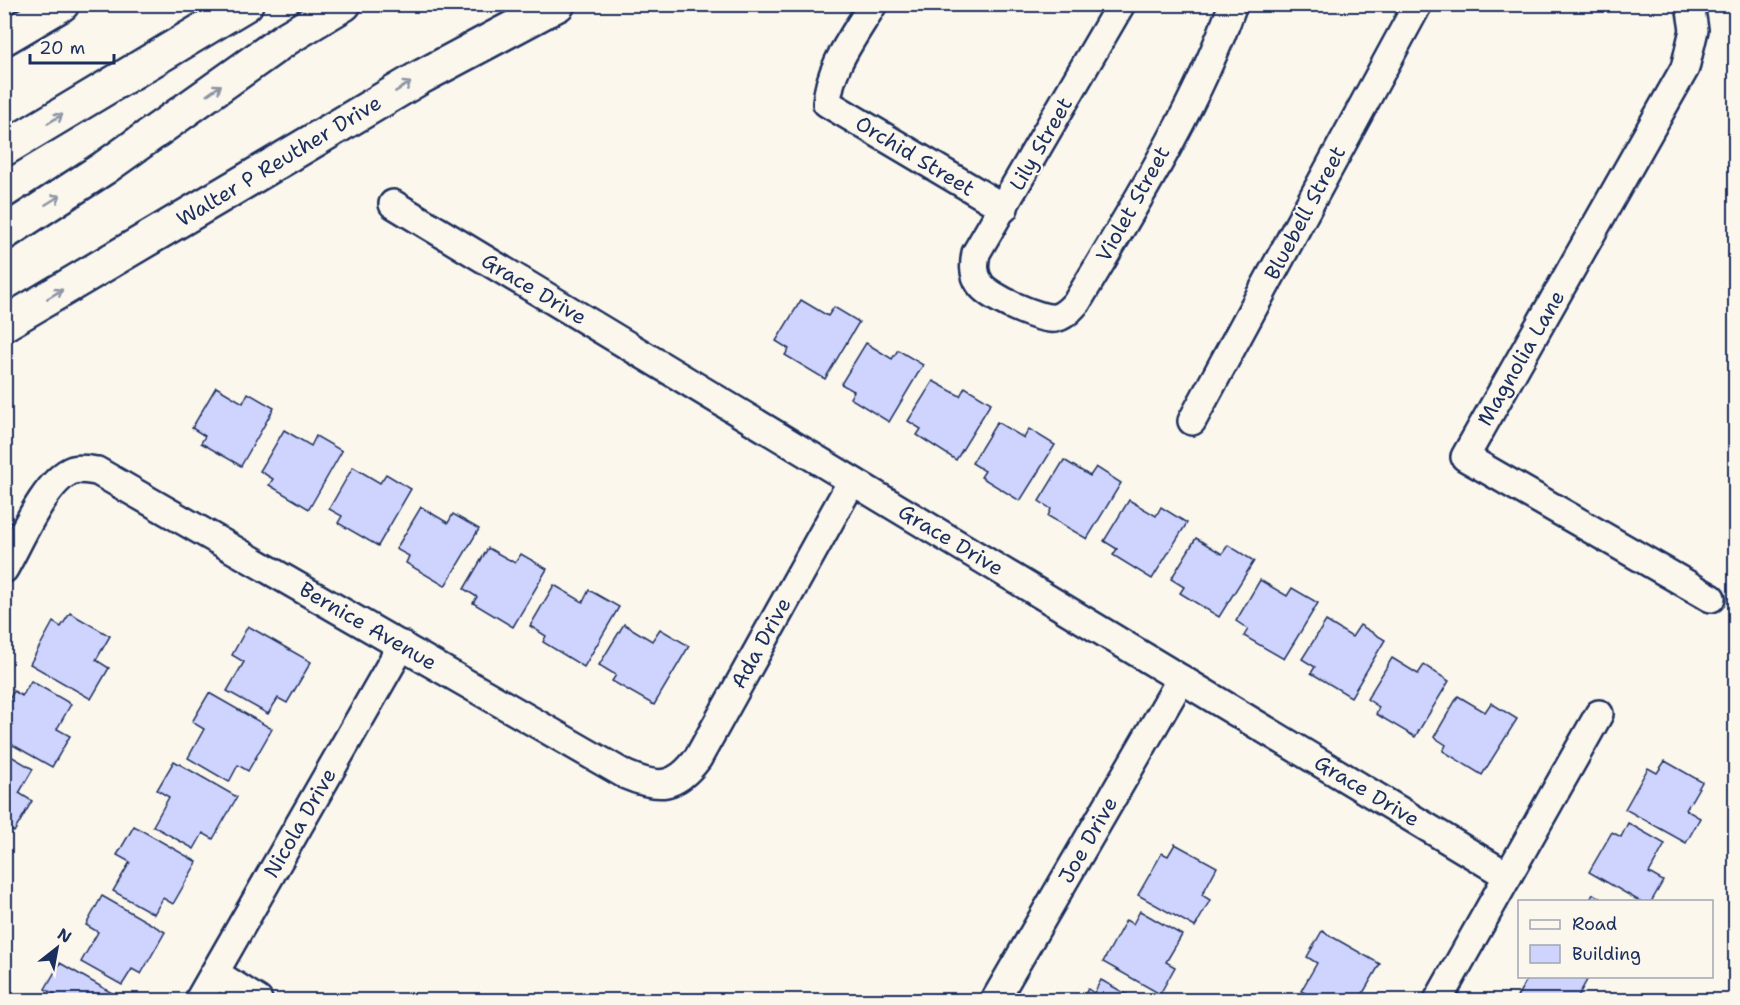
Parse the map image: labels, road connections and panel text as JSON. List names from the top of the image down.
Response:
{
  "streets": {
    "main road": ["Walter P Reuther Drive"],
    "street": [
      "Lily Street",
      "Orchid Street",
      "Violet Street",
      "Bluebell Street",
      "Grace Drive",
      "Magnolia Lane",
      "Bernice Avenue",
      "Ada Drive",
      "Nicola Drive",
      "Joe Drive"
    ]
  },
  "crossings": [
    ["Lily Street", "Orchid Street"],
    ["Lily Street", "Violet Street"],
    ["Grace Drive", "Ada Drive"],
    ["Grace Drive", "Joe Drive"],
    ["Bernice Avenue", "Ada Drive"],
    ["Bernice Avenue", "Nicola Drive"]
  ],
  "legend": ["Road", "Building"],
  "scale_bar": "20 m",
  "north": "top right"
}
